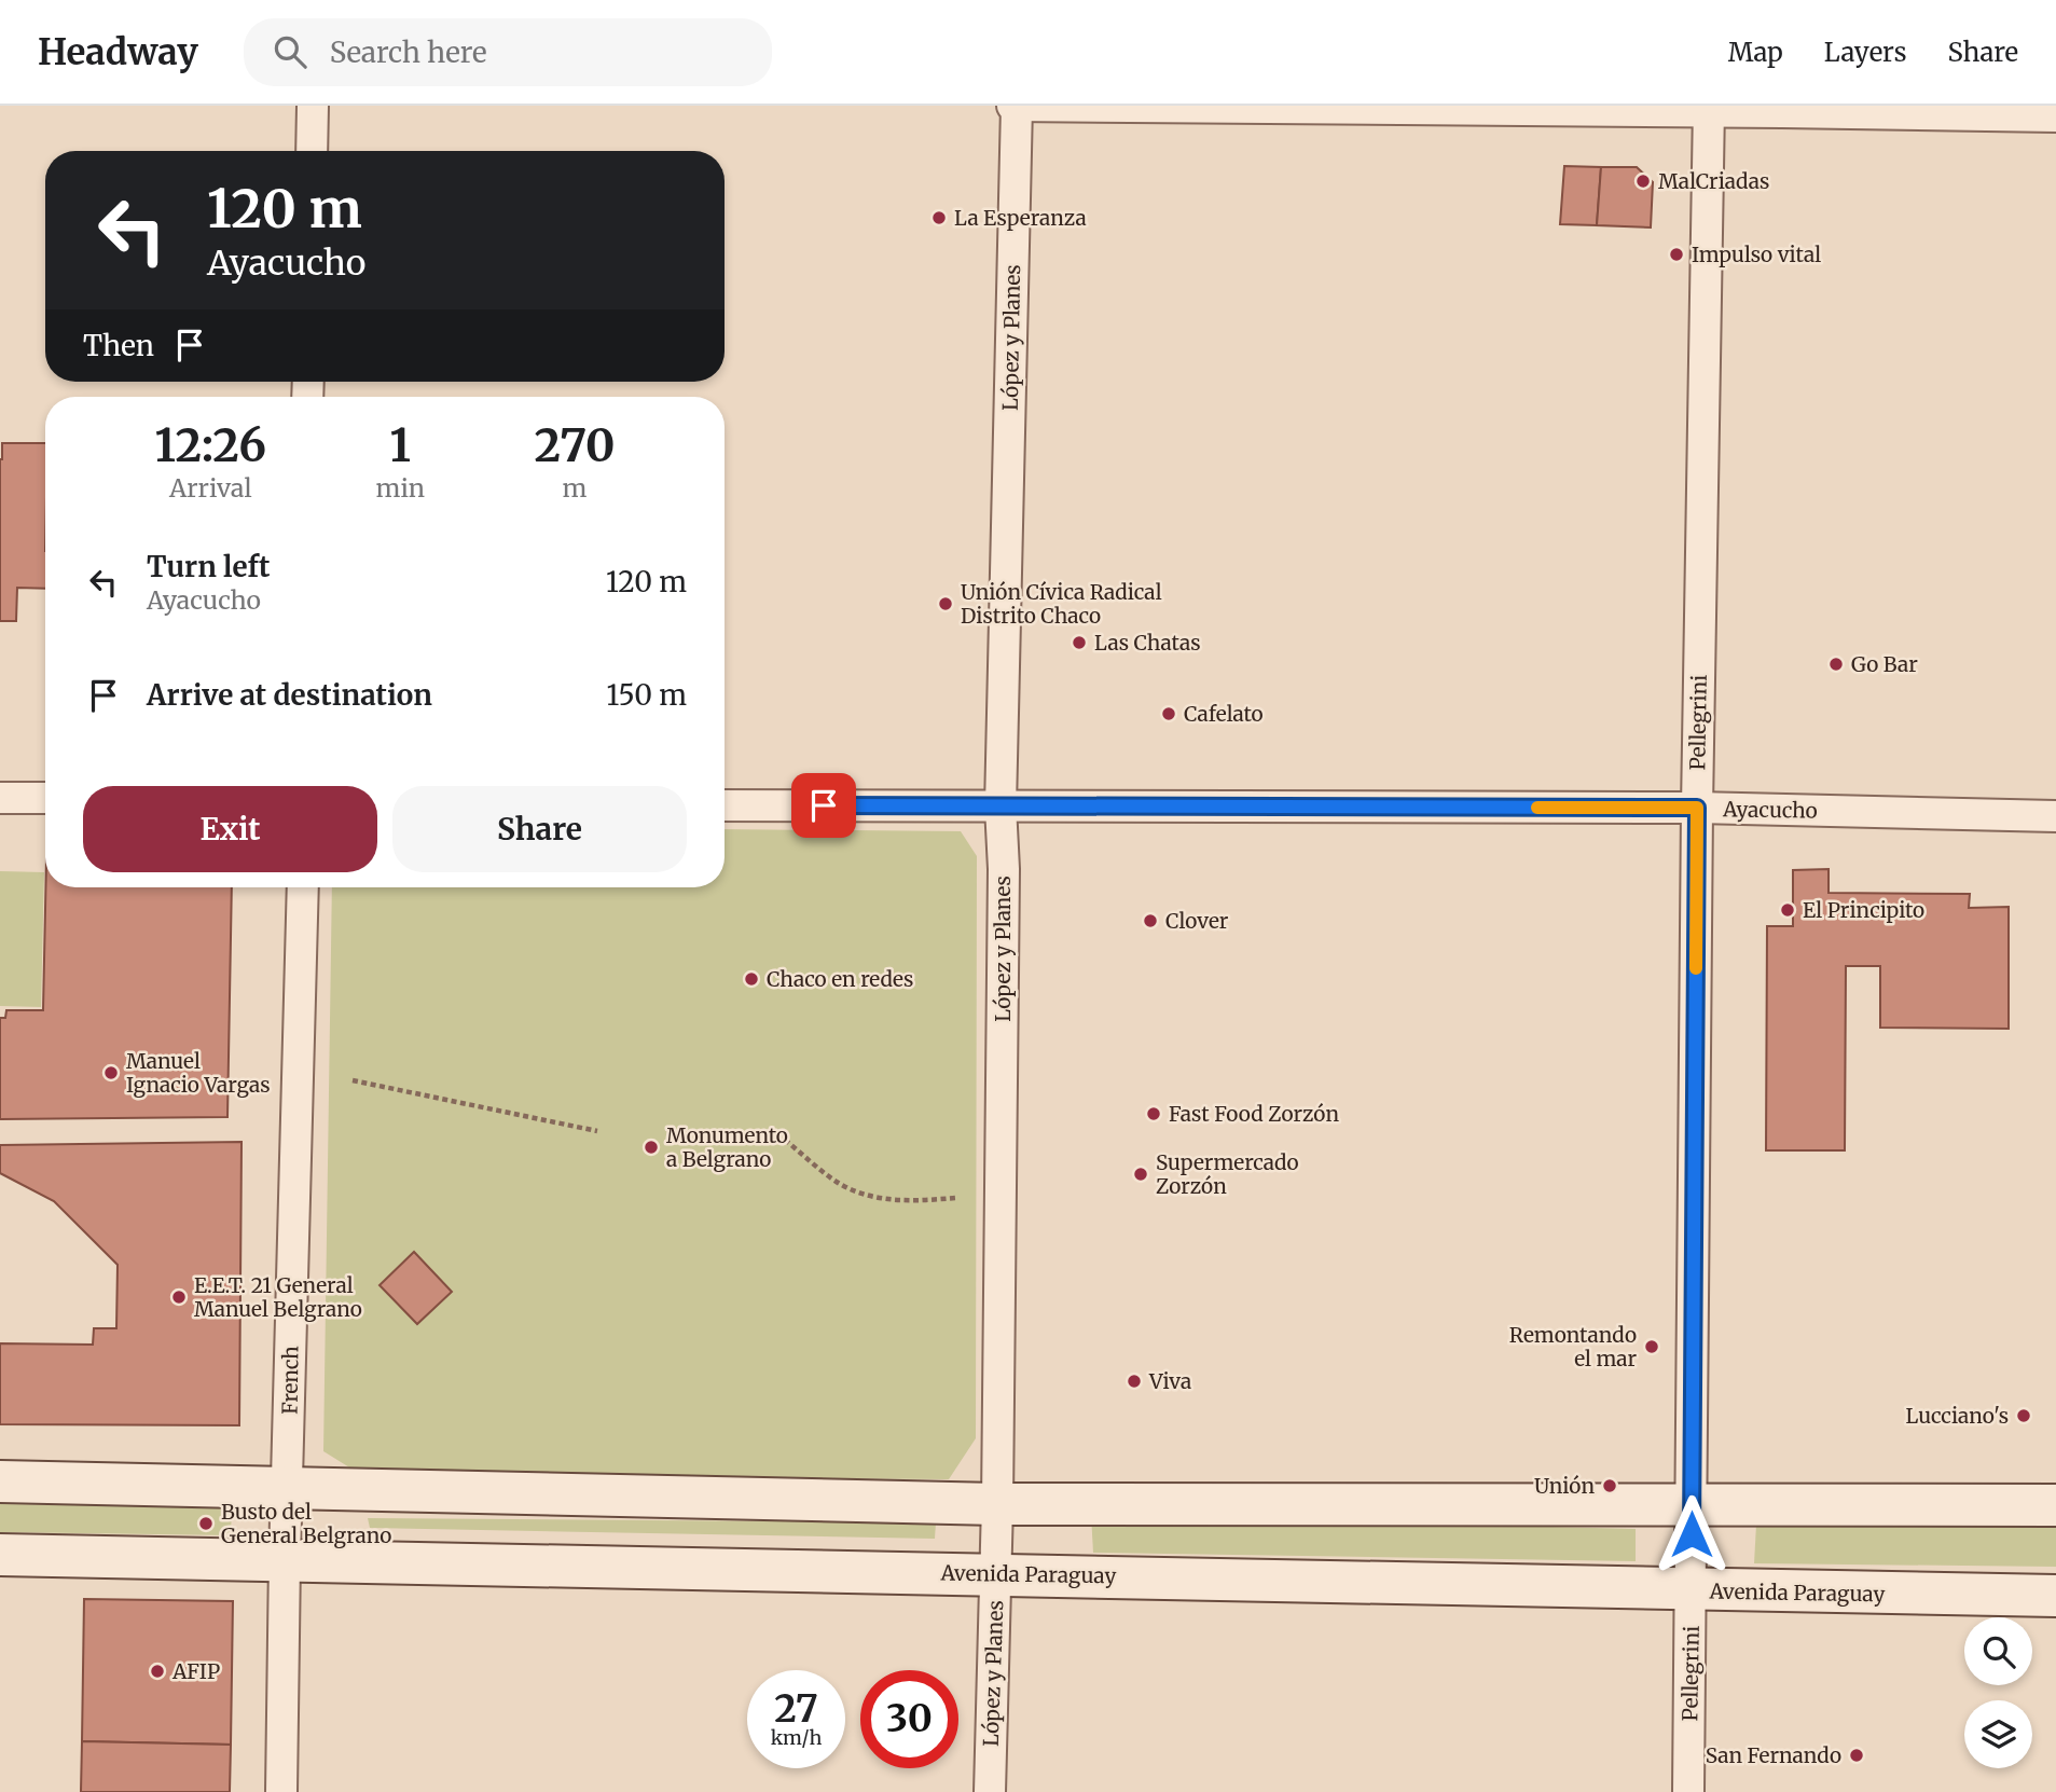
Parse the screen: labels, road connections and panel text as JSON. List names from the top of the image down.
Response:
{
  "streets": {
    "main road": ["Avenida Paraguay"],
    "street": [
      "López y Planes",
      "Pellegrini",
      "Ayacucho",
      "French"
    ]
  },
  "crossings": [
    ["López y Planes", "Ayacucho"],
    ["López y Planes", "Avenida Paraguay"],
    ["Pellegrini", "Ayacucho"],
    ["Pellegrini", "Avenida Paraguay"],
    ["French", "Avenida Paraguay"]
  ],
  "places": [
    "MalCriadas",
    "La Esperanza",
    "Impulso vital",
    "Unión Cívica Radical Distrito Chaco",
    "Las Chatas",
    "Go Bar",
    "Cafelato",
    "El Principito",
    "Clover",
    "Chaco en redes",
    "Manuel Ignacio Vargas",
    "Fast Food Zorzón",
    "Monumento a Belgrano",
    "Supermercado Zorzón",
    "E.E.T. 21 General Manuel Belgrano",
    "Remontando el mar",
    "Viva",
    "Lucciano's",
    "Unión",
    "Busto del General Belgrano",
    "AFIP",
    "San Fernando"
  ],
  "page": {
    "header": "Headway",
    "search": "Search here",
    "nav": ["Map", "Layers", "Share"],
    "turn": ["120 m", "Ayacucho"],
    "then": "Then",
    "eta": [
      "12:26",
      "Arrival",
      "1",
      "min",
      "270",
      "m"
    ],
    "list": [
      {
        "name": "Turn left",
        "note": "Ayacucho",
        "value": "120 m"
      },
      {
        "name": "Arrive at destination",
        "value": "150 m"
      }
    ],
    "buttons": ["Exit", "Share"],
    "speed": "27 km/h",
    "limit": "30"
  }
}
